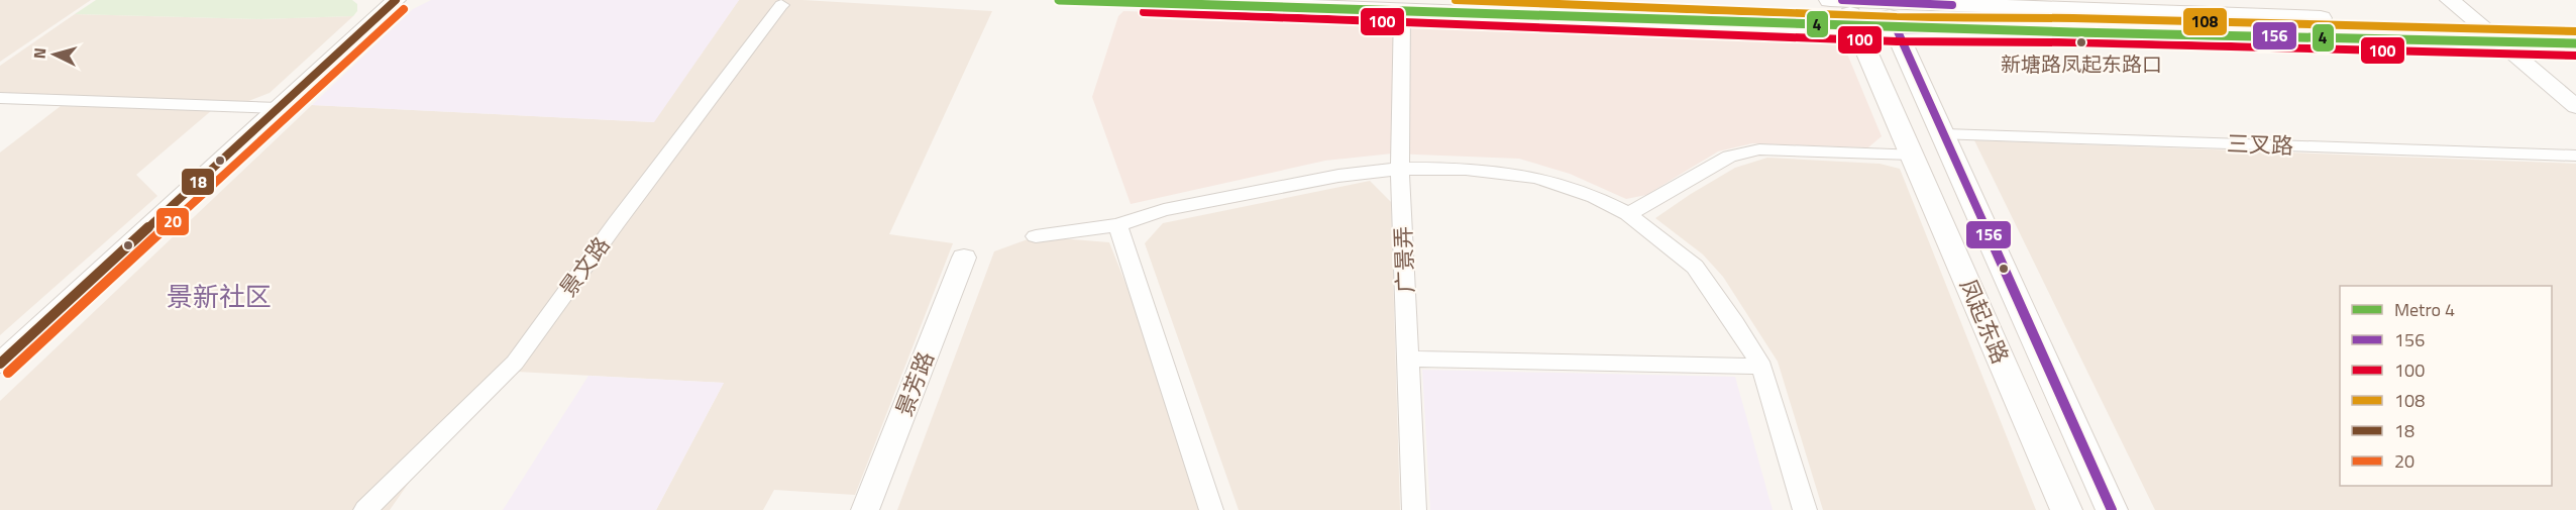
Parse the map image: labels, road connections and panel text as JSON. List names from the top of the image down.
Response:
{
  "streets": {
    "main road": ["凤起东路"],
    "street": [
      "三叉路",
      "广景弄",
      "景文路",
      "景芳路"
    ]
  },
  "crossings": [
    ["三叉路", "凤起东路"]
  ],
  "districts": ["景新社区"],
  "places": ["新塘路凤起东路口"],
  "lines": [
    "metro line 4",
    "transit line 156",
    "transit line 108",
    "transit line 18",
    "transit line 20",
    "transit line 100"
  ],
  "legend": [
    "Metro 4",
    "156",
    "100",
    "108",
    "18",
    "20"
  ],
  "north": "left"
}
